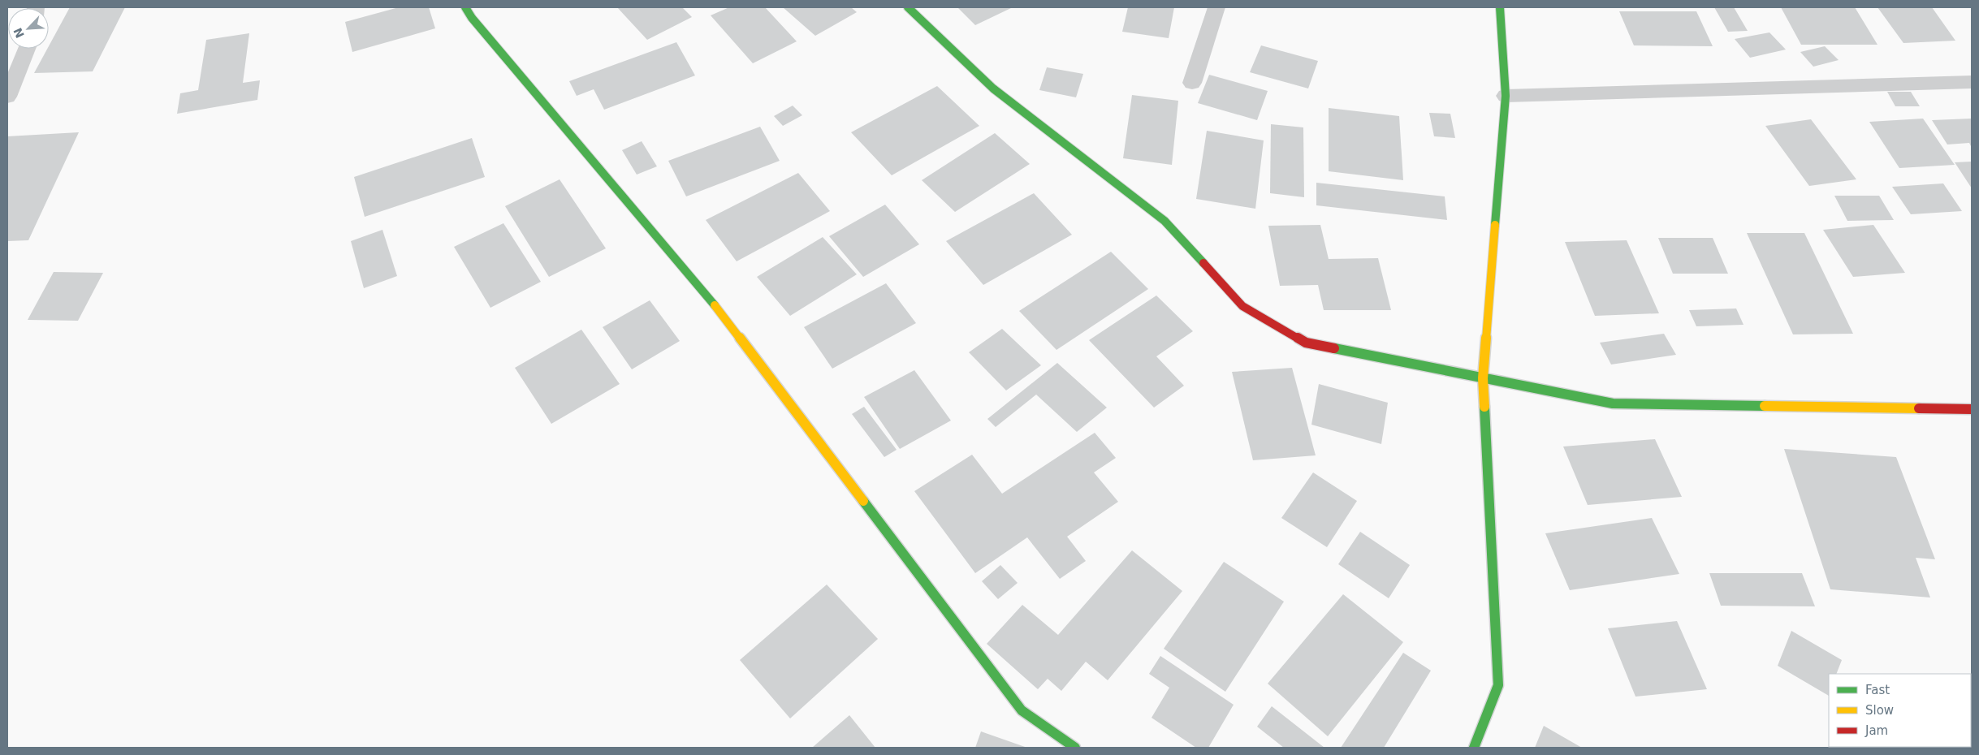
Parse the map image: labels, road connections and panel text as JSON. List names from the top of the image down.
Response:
{
  "legend": ["Fast", "Slow", "Jam"],
  "north": "bottom left"
}
